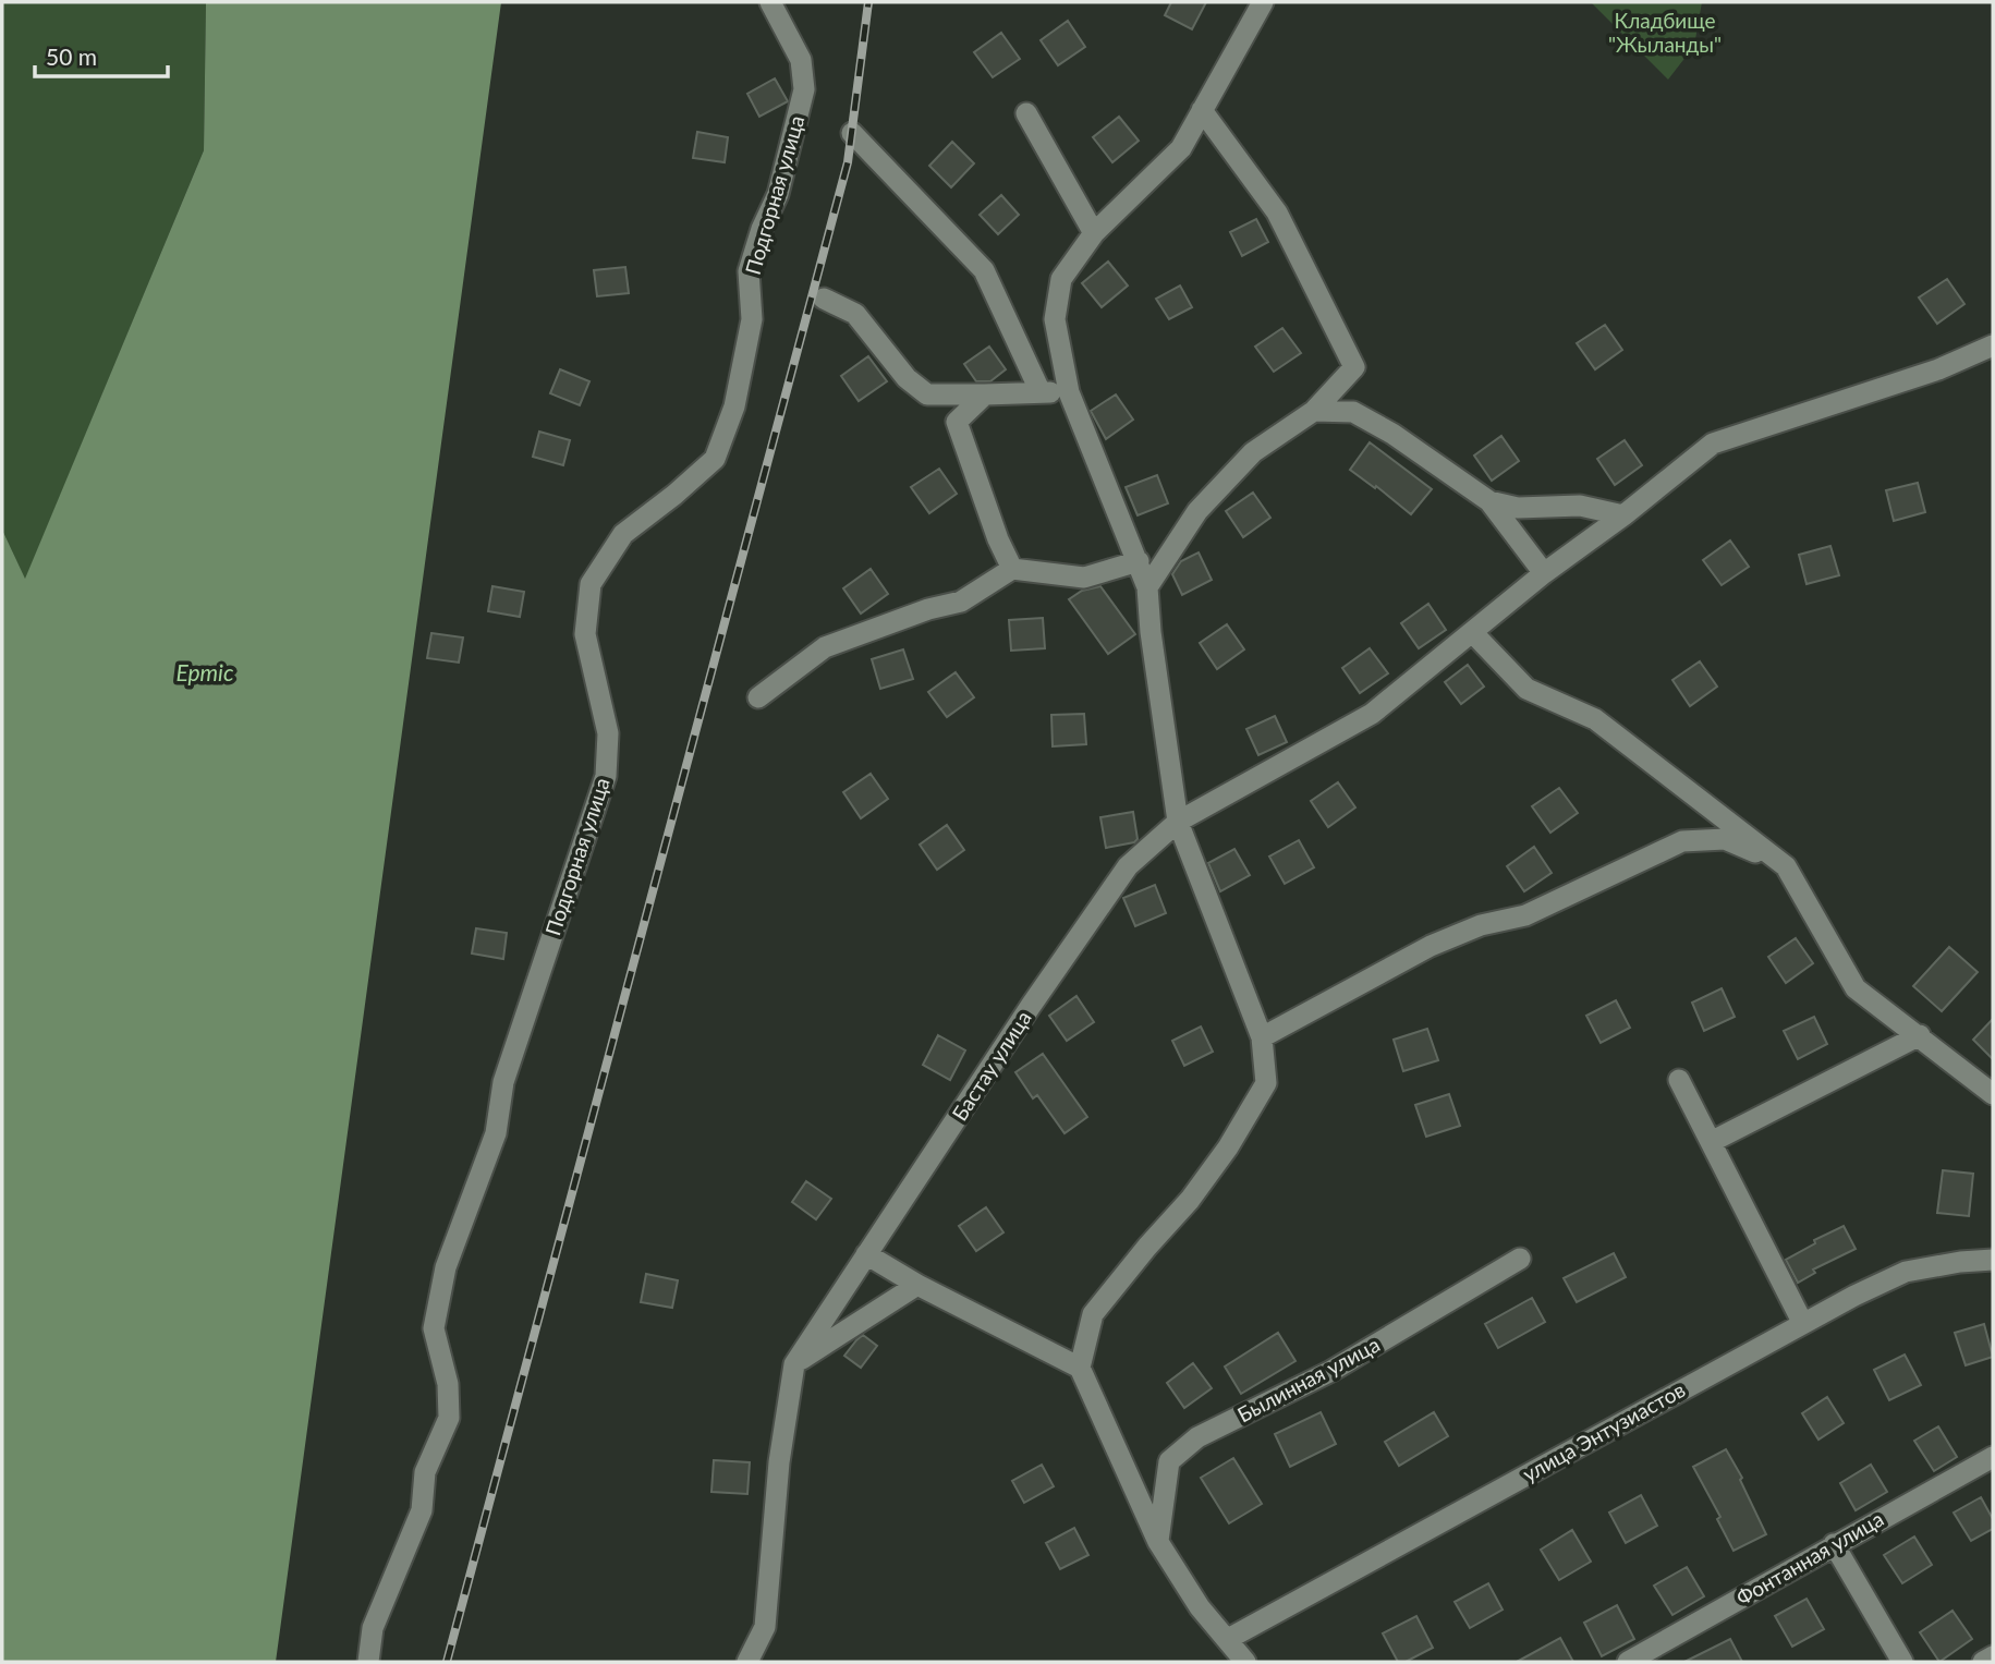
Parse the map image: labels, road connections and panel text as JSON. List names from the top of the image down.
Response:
{
  "streets": {
    "street": [
      "Подгорная улица",
      "Бастау улица",
      "Былинная улица",
      "улица Энтузиастов",
      "Фонтанная улица"
    ]
  },
  "water": ["Ертіс"],
  "parks": ["Кладбище \"Жыланды\""],
  "scale_bar": "50 m"
}
